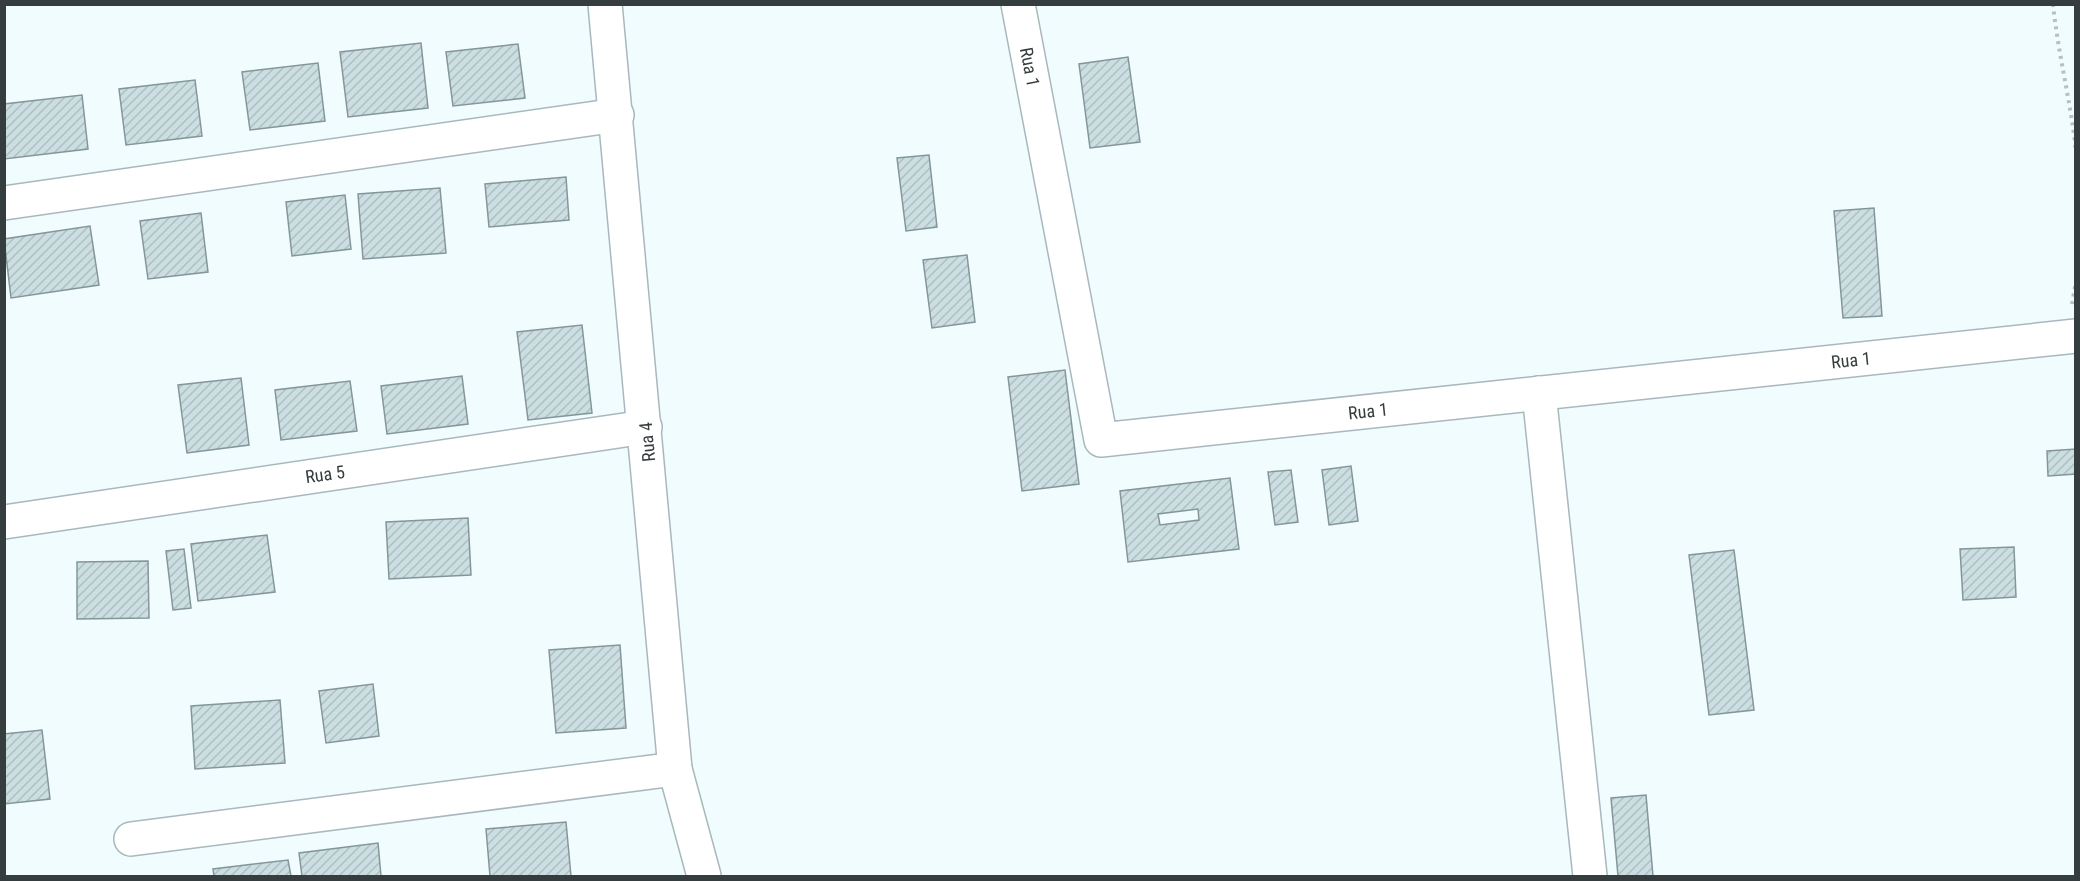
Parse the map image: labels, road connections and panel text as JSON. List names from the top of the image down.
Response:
{
  "streets": {
    "street": ["Rua 1", "Rua 4", "Rua 5"]
  },
  "crossings": [
    ["Rua 4", "Rua 5"]
  ]
}
